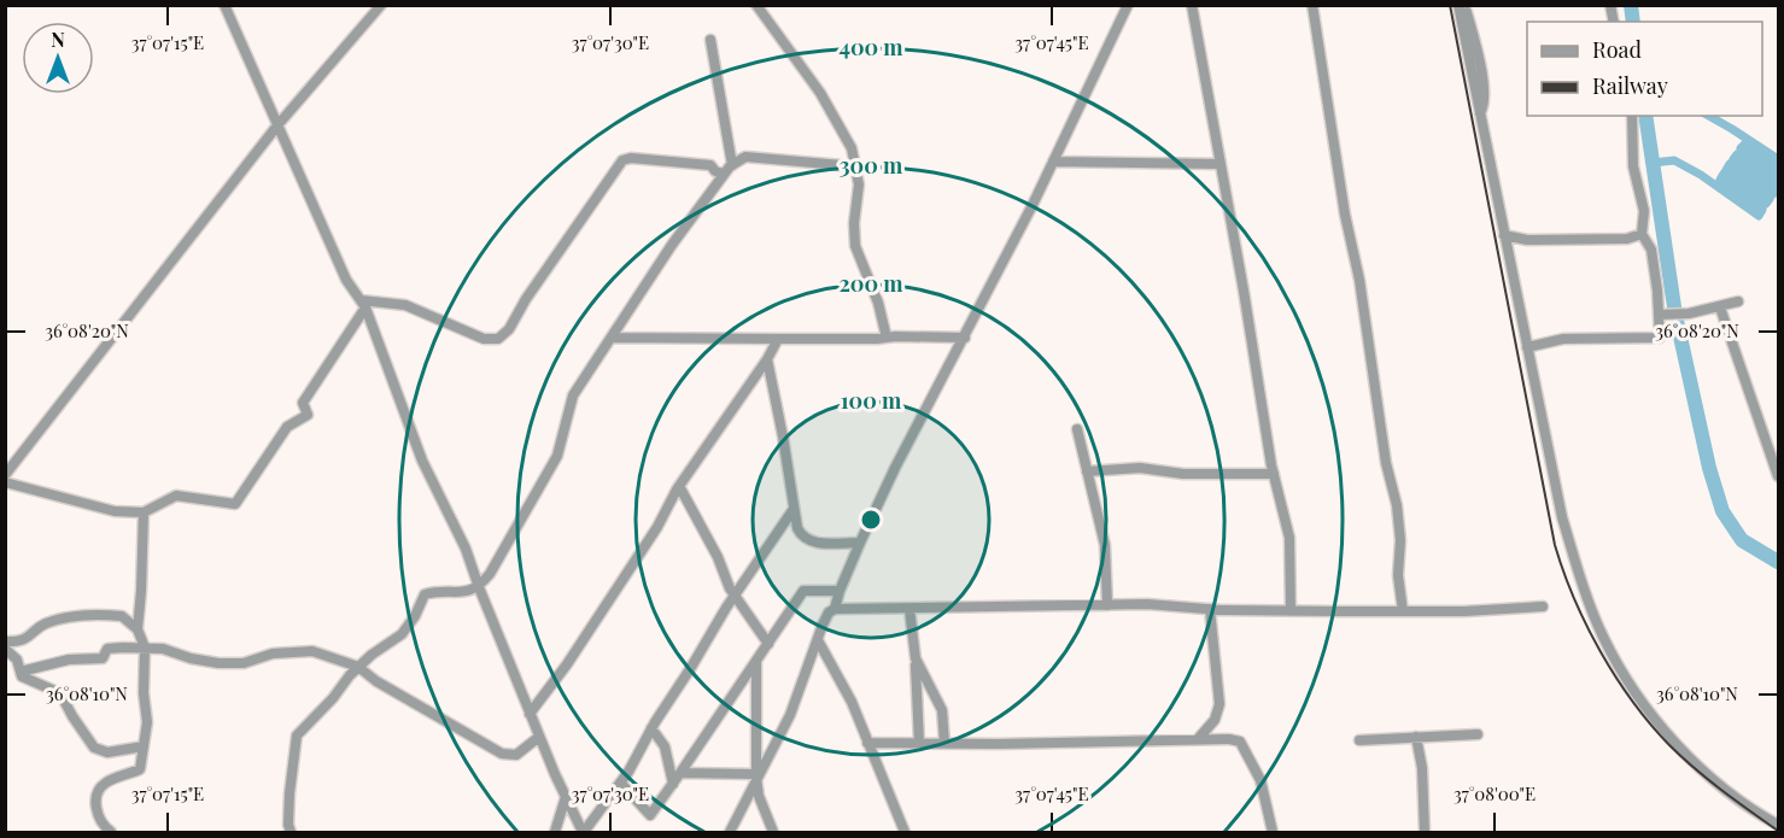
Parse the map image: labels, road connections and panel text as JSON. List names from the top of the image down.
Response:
{
  "legend": ["Road", "Railway"],
  "north": "top",
  "coordinates": [
    "37°07'15\"E",
    "37°07'30\"E",
    "37°07'45\"E",
    "36°08'20\"N",
    "36°08'10\"N",
    "37°08'00\"E"
  ],
  "rings": [
    "400 m",
    "300 m",
    "200 m",
    "100 m"
  ]
}
